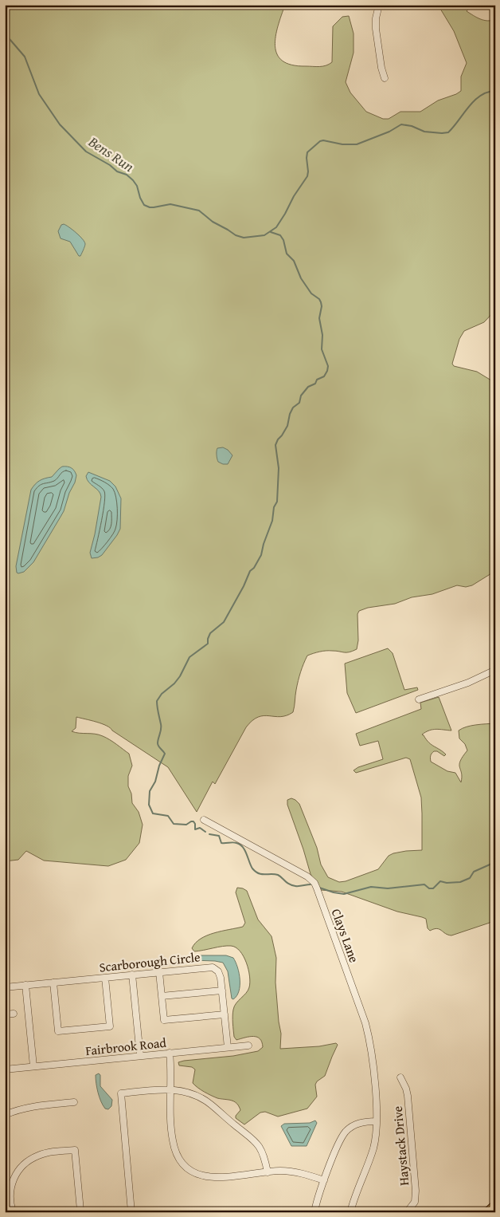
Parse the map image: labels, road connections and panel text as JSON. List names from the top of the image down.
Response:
{
  "streets": {
    "street": [
      "Clays Lane",
      "Scarborough Circle",
      "Fairbrook Road",
      "Haystack Drive"
    ]
  },
  "crossings": [
    ["Scarborough Circle", "Fairbrook Road"]
  ],
  "water": ["Bens Run"]
}
